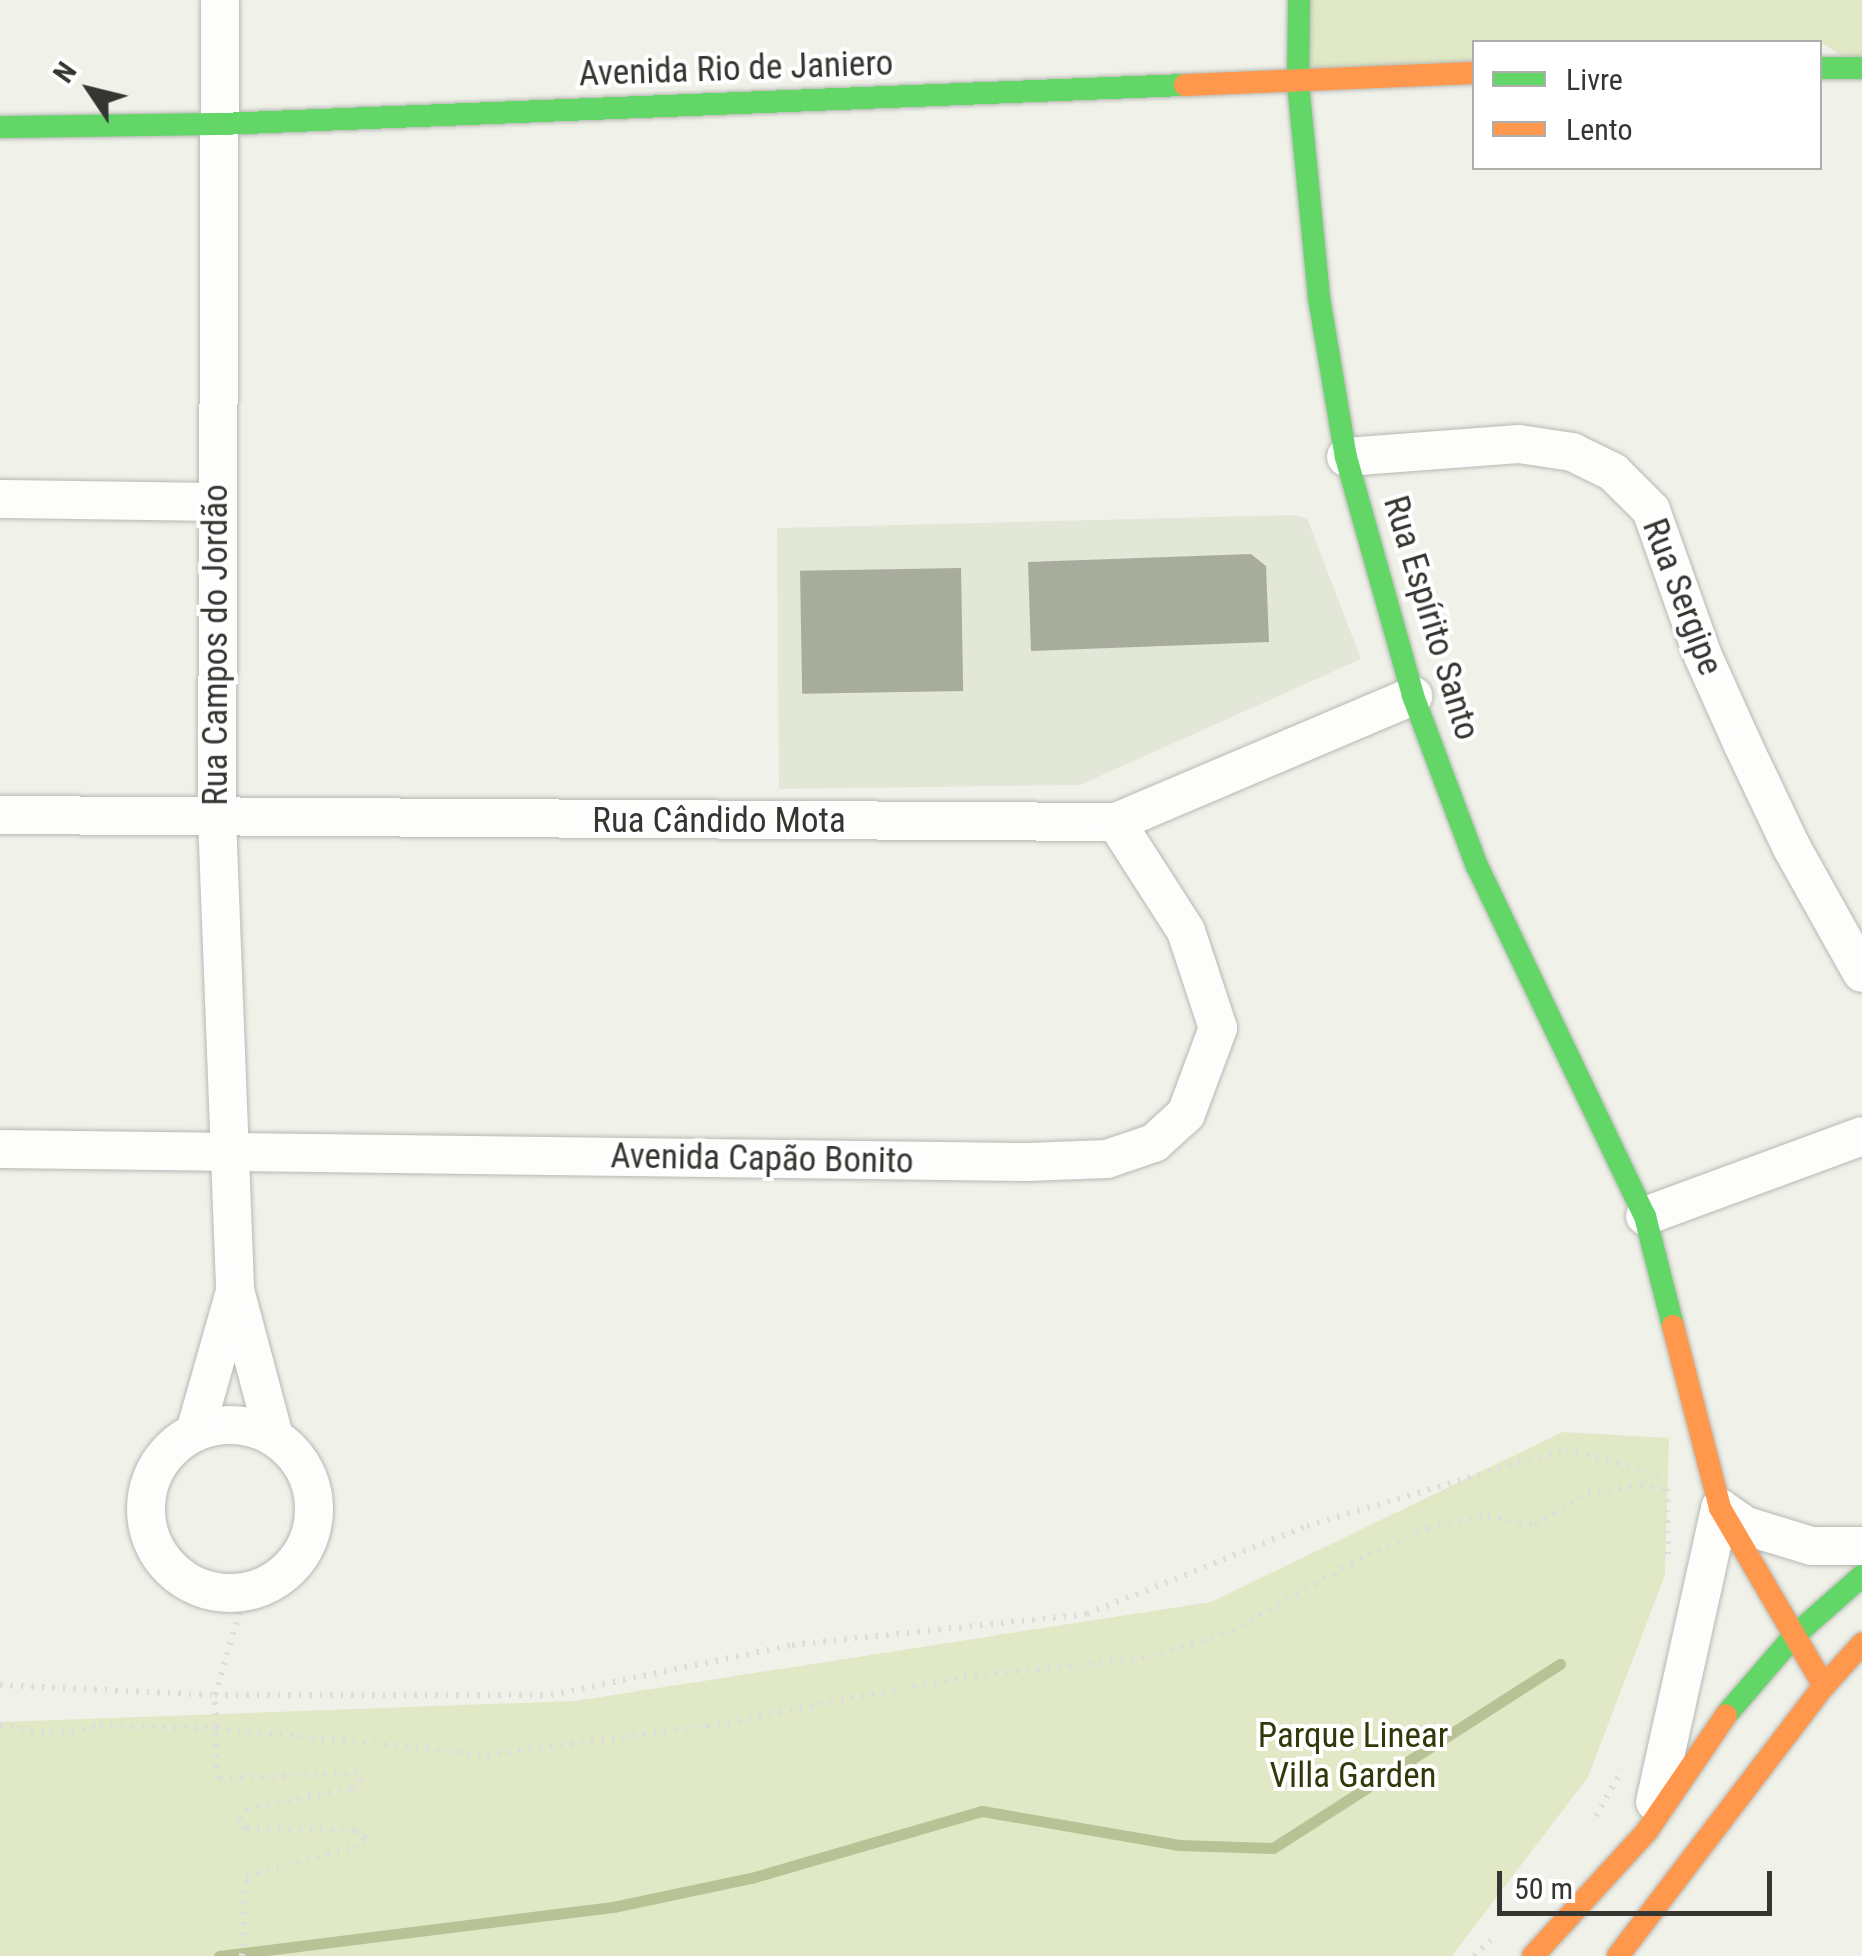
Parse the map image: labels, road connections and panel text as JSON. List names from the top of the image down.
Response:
{
  "streets": {
    "street": [
      "Avenida Rio de Janiero",
      "Rua Sergipe",
      "Rua Espírito Santo",
      "Rua Campos do Jordão",
      "Rua Cândido Mota",
      "Avenida Capão Bonito"
    ]
  },
  "crossings": [
    ["Avenida Rio de Janiero", "Rua Espírito Santo"],
    ["Avenida Rio de Janiero", "Rua Campos do Jordão"],
    ["Rua Sergipe", "Rua Espírito Santo"],
    ["Rua Espírito Santo", "Rua Cândido Mota"],
    ["Rua Campos do Jordão", "Rua Cândido Mota"],
    ["Rua Campos do Jordão", "Avenida Capão Bonito"],
    ["Rua Cândido Mota", "Avenida Capão Bonito"]
  ],
  "parks": ["Parque Linear Villa Garden"],
  "legend": ["Livre", "Lento"],
  "scale_bar": "50 m",
  "north": "top left"
}
